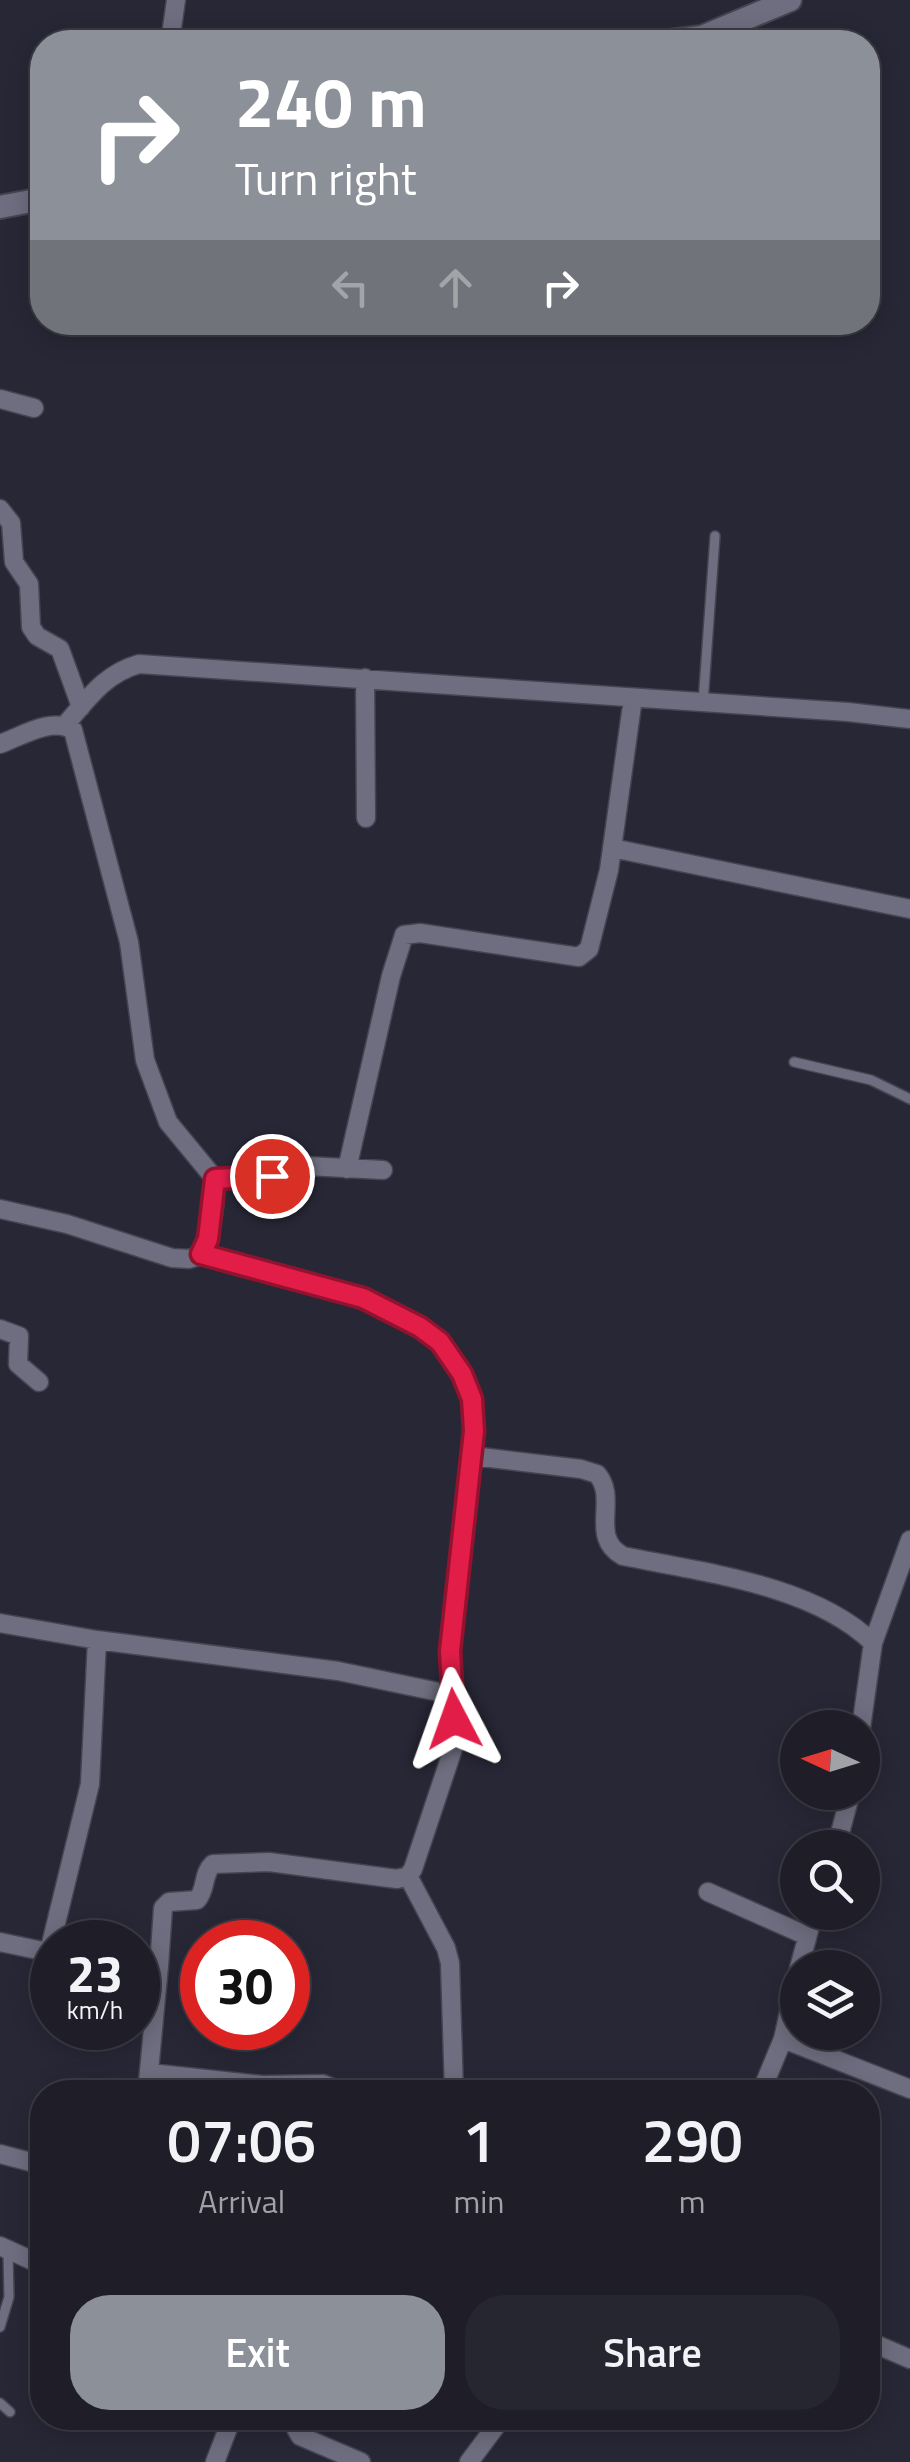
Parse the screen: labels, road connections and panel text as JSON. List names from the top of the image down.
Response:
{
  "north": "left",
  "page": {
    "turn": ["240 m", "Turn right"],
    "speed": "23 km/h",
    "limit": "30",
    "eta": [
      "07:06",
      "Arrival",
      "1",
      "min",
      "290",
      "m"
    ],
    "buttons": ["Exit", "Share"]
  }
}
